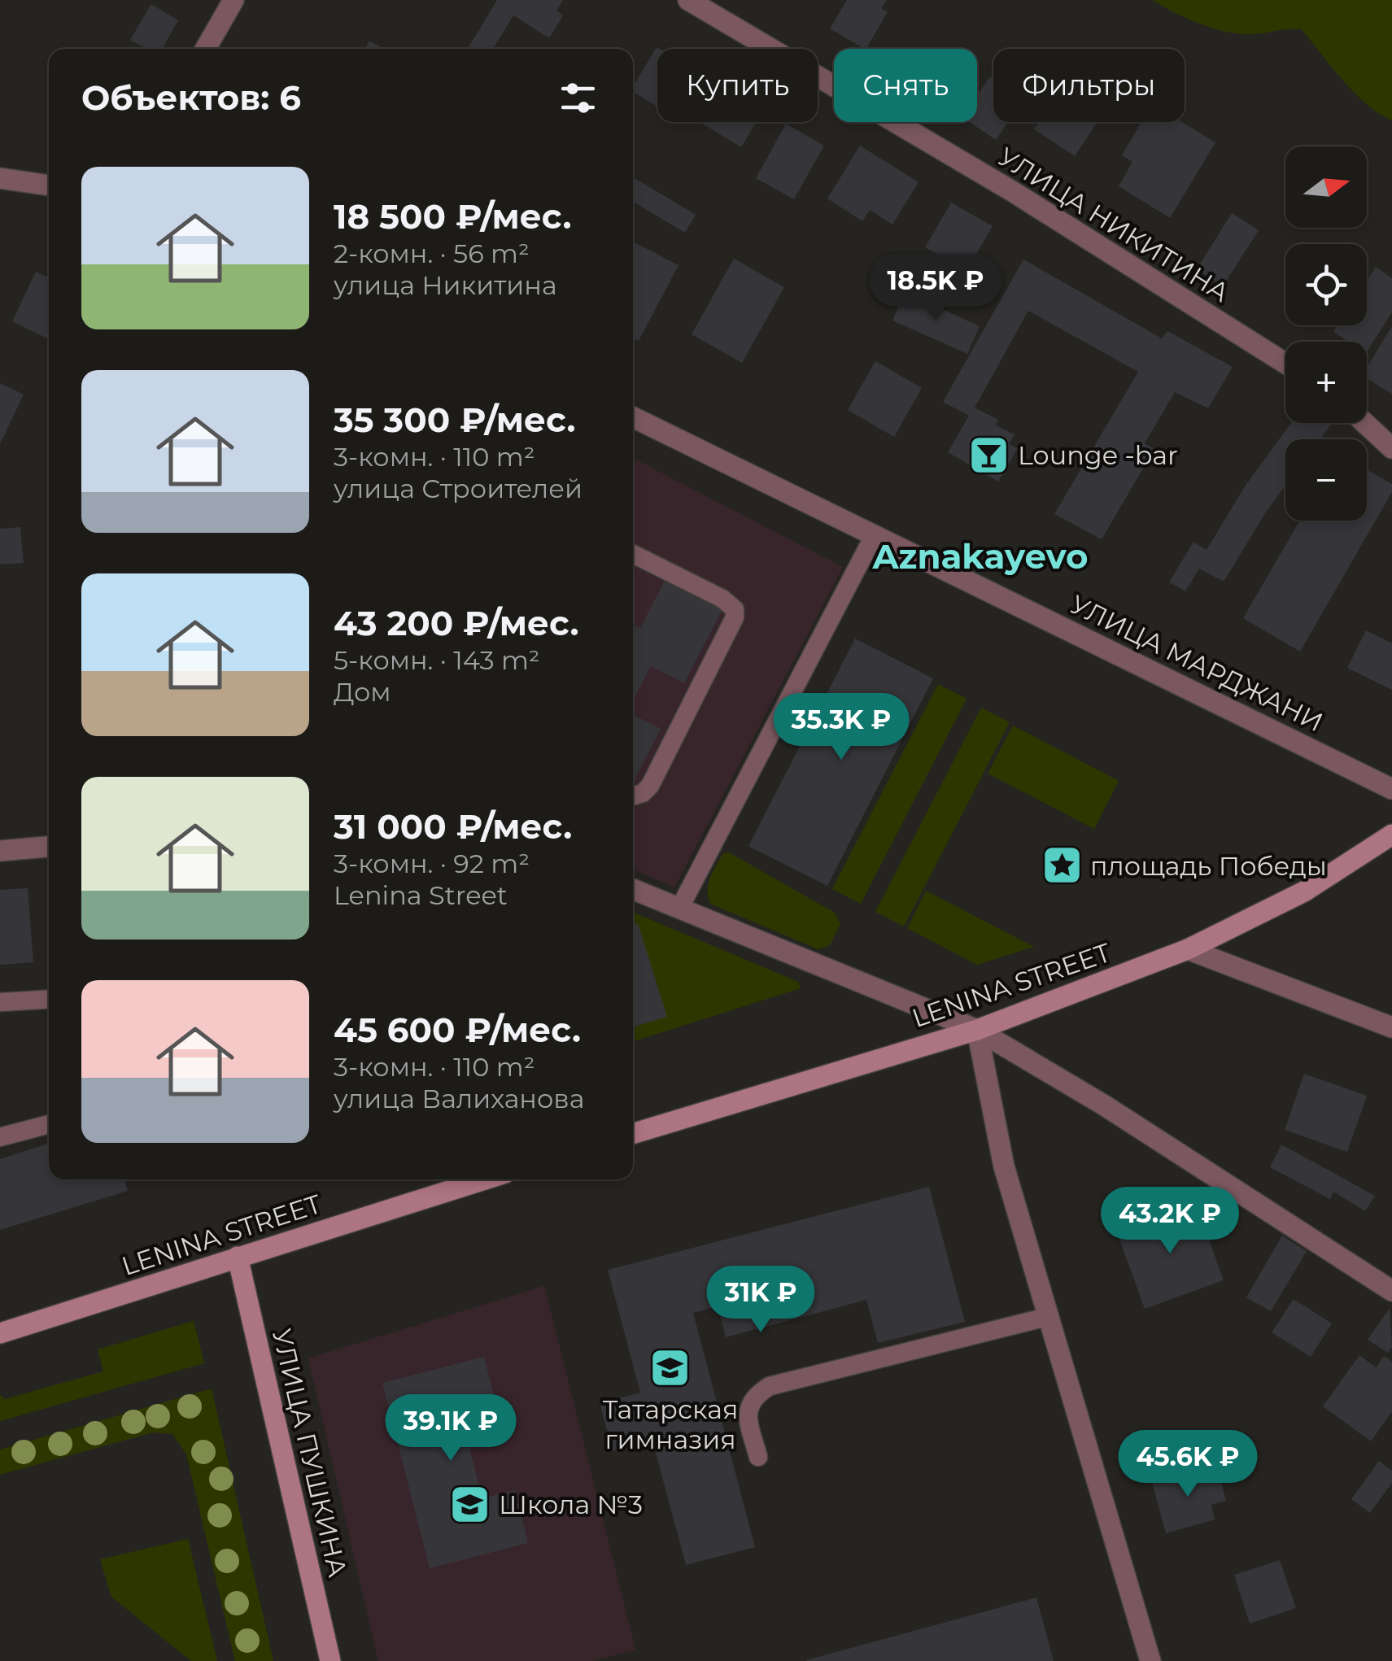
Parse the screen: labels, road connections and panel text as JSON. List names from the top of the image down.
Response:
{
  "streets": {
    "main road": ["LENINA STREET", "УЛИЦА ПУШКИНА"],
    "street": ["УЛИЦА НИКИТИНА", "УЛИЦА МАРДЖАНИ"]
  },
  "crossings": [
    ["LENINA STREET", "УЛИЦА ПУШКИНА"]
  ],
  "districts": ["Aznakayevo"],
  "places": {
    "bar": ["Lounge -bar"],
    "place": ["площадь Победы"],
    "school or university": ["Татарская гимназия", "Школа №3"]
  },
  "north": "right",
  "page": {
    "chip": ["Купить", "Снять", "Фильтры"],
    "heading": "Объектов: 6",
    "map_buttons": ["+", "−"],
    "list": [
      {
        "name": "18 500 ₽/мес.",
        "note": "2-комн. · 56 m² · улица Никитина"
      },
      {
        "name": "35 300 ₽/мес.",
        "note": "3-комн. · 110 m² · улица Строителей"
      },
      {
        "name": "43 200 ₽/мес.",
        "note": "5-комн. · 143 m² · Дом"
      },
      {
        "name": "31 000 ₽/мес.",
        "note": "3-комн. · 92 m² · Lenina Street"
      },
      {
        "name": "45 600 ₽/мес.",
        "note": "3-комн. · 110 m² · улица Валиханова"
      }
    ],
    "price": [
      "18.5K ₽",
      "35.3K ₽",
      "43.2K ₽",
      "31K ₽",
      "39.1K ₽",
      "45.6K ₽"
    ]
  }
}
